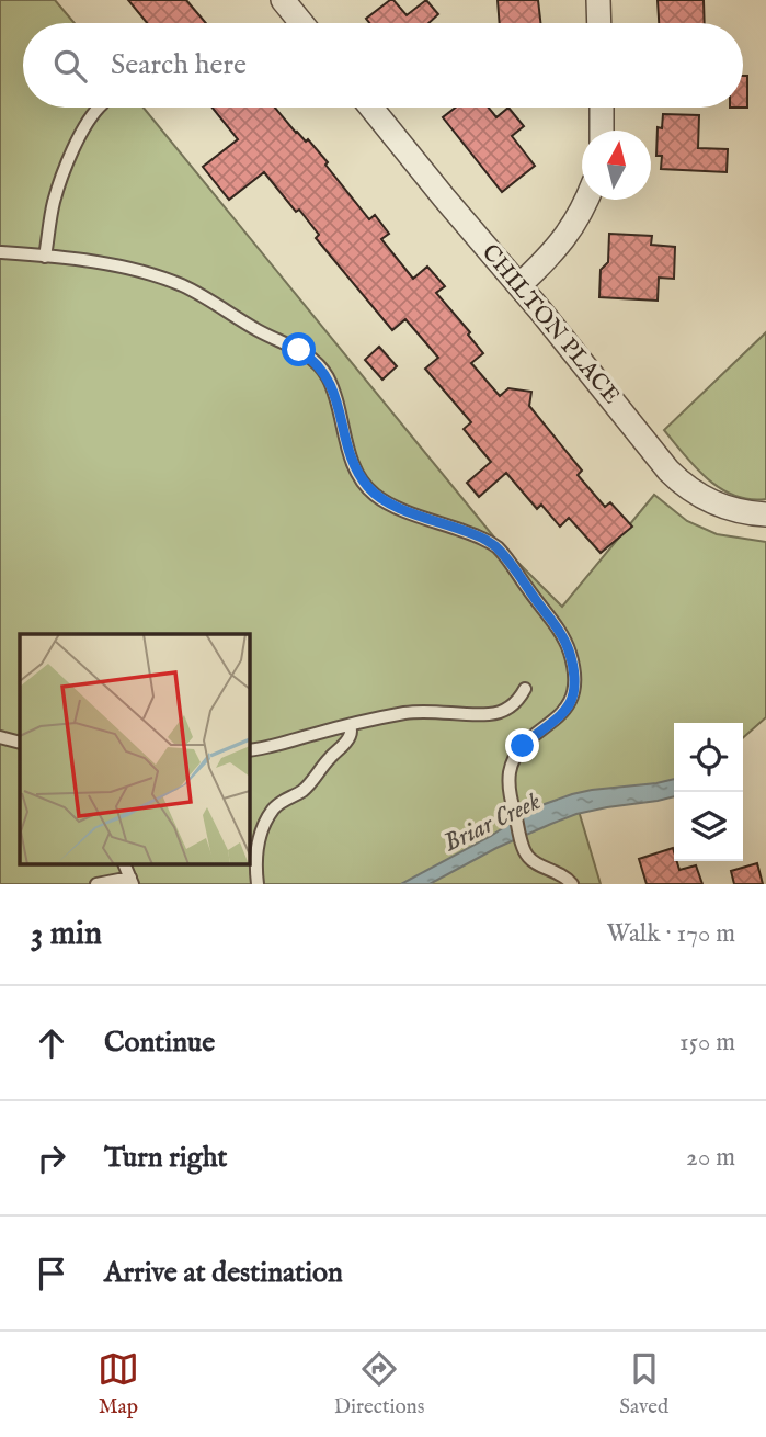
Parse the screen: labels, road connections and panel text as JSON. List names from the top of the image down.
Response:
{
  "streets": {
    "street": ["CHILTON PLACE"]
  },
  "water": ["Briar Creek"],
  "north": "top",
  "page": {
    "search": "Search here",
    "heading": ["3 min", "Walk · 170 m"],
    "list": [
      ["Continue", "150 m"],
      ["Turn right", "20 m"],
      "Arrive at destination"
    ],
    "nav": ["Map", "Directions", "Saved"]
  }
}
